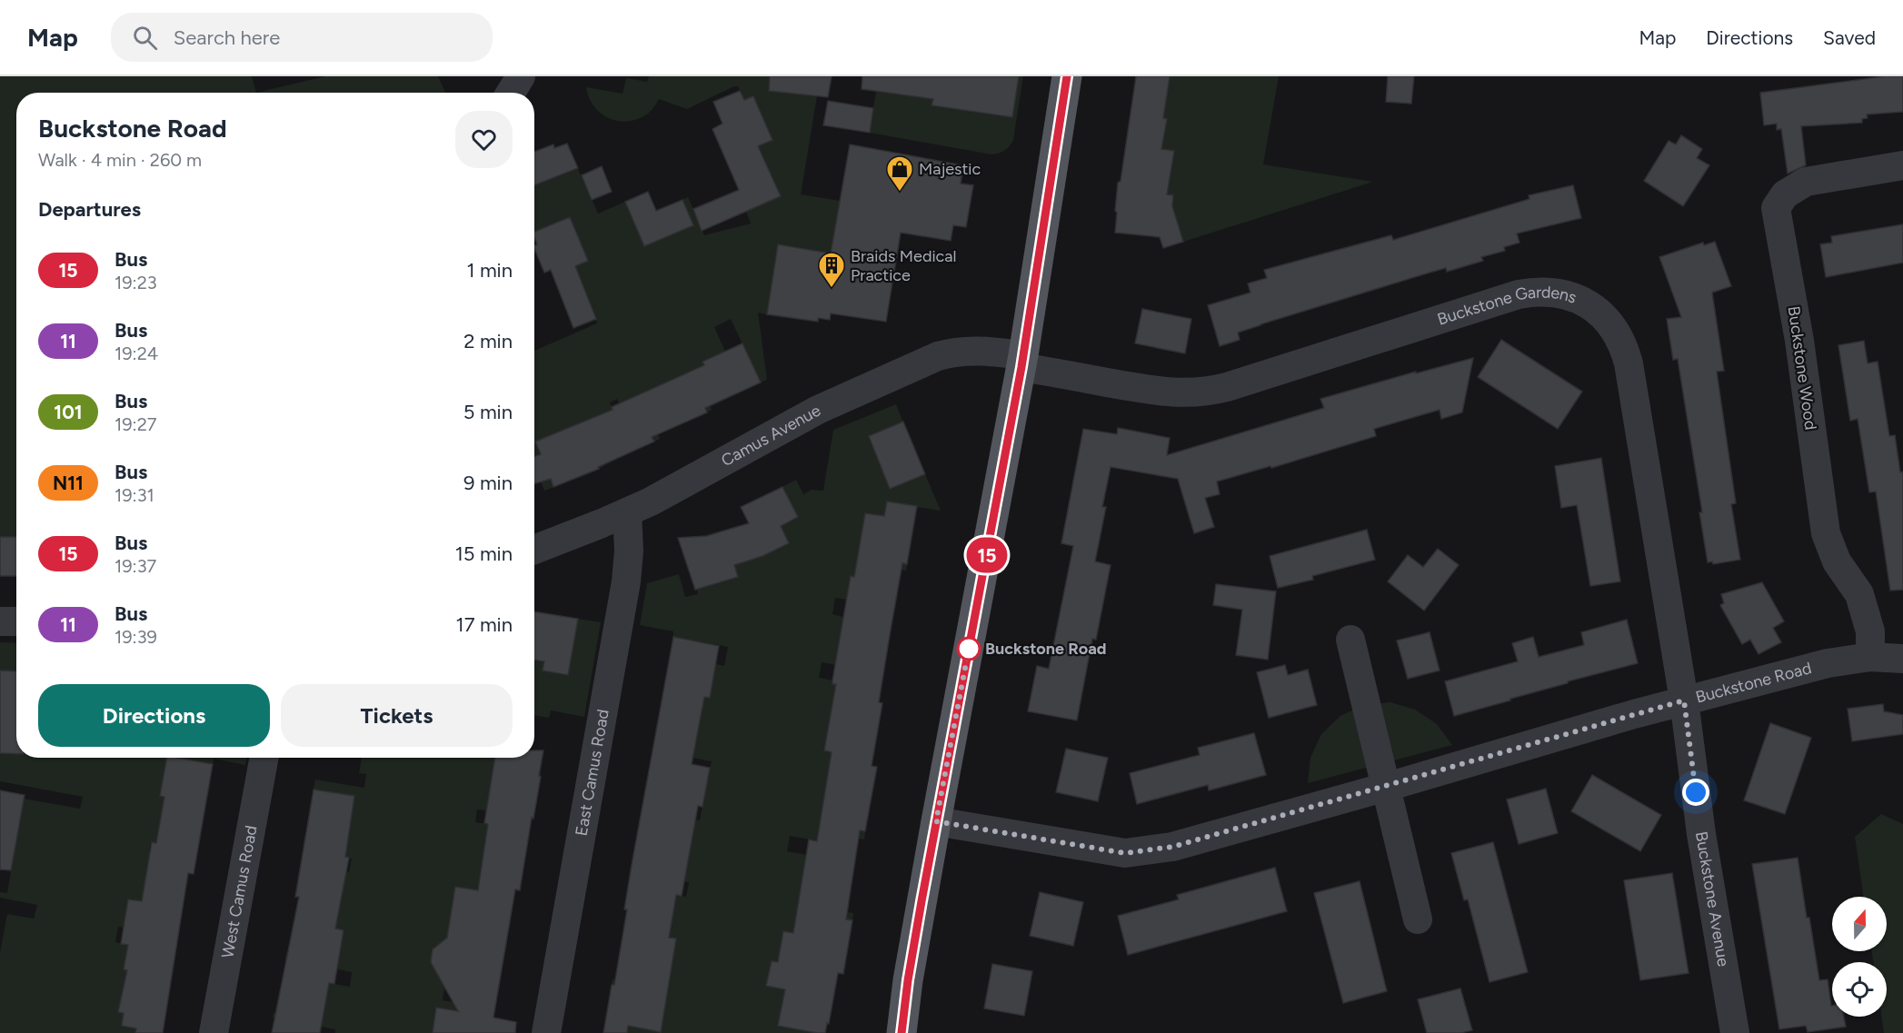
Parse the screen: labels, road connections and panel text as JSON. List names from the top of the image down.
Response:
{
  "streets": {
    "street": [
      "Buckstone Gardens",
      "Buckstone Wood",
      "Camus Avenue",
      "Buckstone Road",
      "East Camus Road",
      "West Camus Road",
      "Buckstone Avenue"
    ]
  },
  "crossings": [
    ["Buckstone Gardens", "Camus Avenue"],
    ["Buckstone Gardens", "Buckstone Road"],
    ["Buckstone Gardens", "Buckstone Avenue"],
    ["Buckstone Wood", "Buckstone Road"],
    ["Camus Avenue", "East Camus Road"],
    ["Buckstone Road", "Buckstone Avenue"]
  ],
  "places": {
    "shop": ["Majestic"],
    "building": ["Braids Medical Practice"],
    "other": ["Buckstone Road"]
  },
  "lines": ["bus line 15"],
  "north": "top",
  "page": {
    "header": "Map",
    "search": "Search here",
    "nav": ["Map", "Directions", "Saved"],
    "on_map": "15",
    "heading": [
      ["Buckstone Road", "Walk · 4 min · 260 m"],
      "Departures"
    ],
    "list": [
      {
        "mark": "15",
        "name": "Bus",
        "note": "19:23",
        "value": "1 min"
      },
      {
        "mark": "11",
        "name": "Bus",
        "note": "19:24",
        "value": "2 min"
      },
      {
        "mark": "101",
        "name": "Bus",
        "note": "19:27",
        "value": "5 min"
      },
      {
        "mark": "N11",
        "name": "Bus",
        "note": "19:31",
        "value": "9 min"
      },
      {
        "mark": "15",
        "name": "Bus",
        "note": "19:37",
        "value": "15 min"
      },
      {
        "mark": "11",
        "name": "Bus",
        "note": "19:39",
        "value": "17 min"
      }
    ],
    "buttons": ["Directions", "Tickets"]
  }
}
